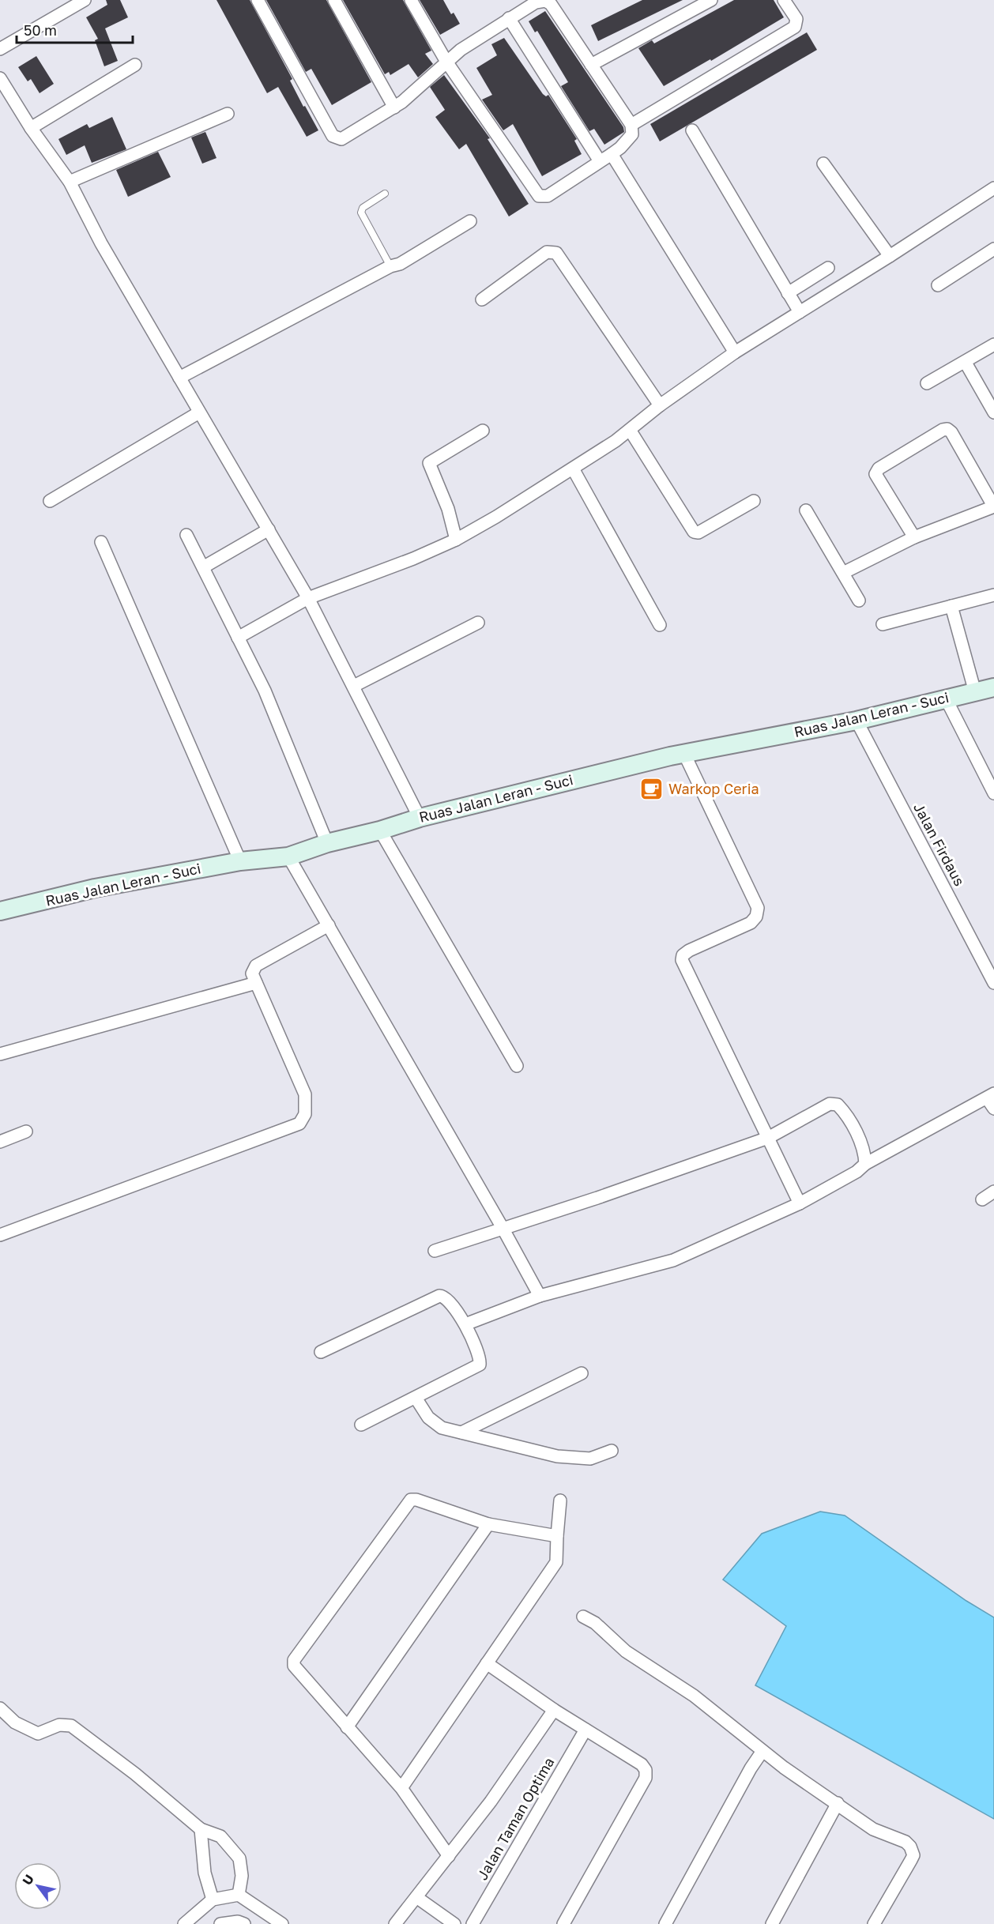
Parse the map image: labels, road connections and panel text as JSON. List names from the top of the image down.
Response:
{
  "streets": {
    "main road": ["Ruas Jalan Leran - Suci"],
    "street": ["Jalan Firdaus", "Jalan Taman Optima"]
  },
  "crossings": [
    ["Ruas Jalan Leran - Suci", "Jalan Firdaus"]
  ],
  "places": {
    "cafe": ["Warkop Ceria"]
  },
  "scale_bar": "50 m",
  "north": "top left"
}
